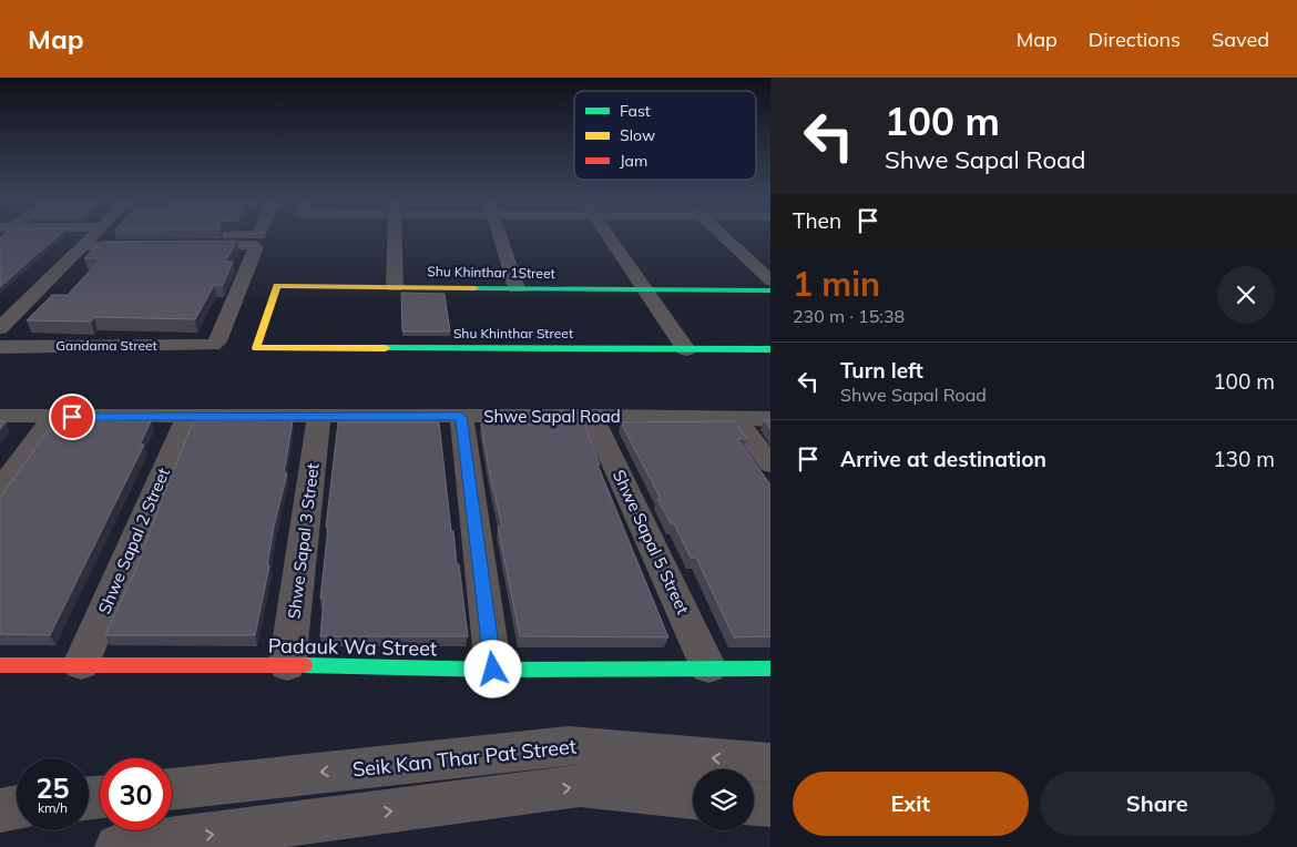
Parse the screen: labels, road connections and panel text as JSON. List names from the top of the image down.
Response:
{
  "streets": {
    "street": [
      "Shu Khinthar 1Street",
      "Shu Khinthar Street",
      "Gandama Street",
      "Shwe Sapal Road",
      "Shwe Sapal 2 Street",
      "Shwe Sapal 3 Street",
      "Shwe Sapal 5 Street",
      "Padauk Wa Street",
      "Seik Kan Thar Pat Street"
    ]
  },
  "crossings": [
    ["Shu Khinthar 1Street", "Shu Khinthar Street"],
    ["Shwe Sapal Road", "Shwe Sapal 2 Street"],
    ["Shwe Sapal Road", "Shwe Sapal 3 Street"],
    ["Shwe Sapal Road", "Shwe Sapal 5 Street"],
    ["Shwe Sapal 2 Street", "Padauk Wa Street"],
    ["Shwe Sapal 3 Street", "Padauk Wa Street"],
    ["Shwe Sapal 5 Street", "Padauk Wa Street"]
  ],
  "legend": ["Fast", "Slow", "Jam"],
  "page": {
    "header": "Map",
    "nav": ["Map", "Directions", "Saved"],
    "turn": ["100 m", "Shwe Sapal Road"],
    "then": "Then",
    "heading": ["1 min", "230 m · 15:38"],
    "list": [
      {
        "name": "Turn left",
        "note": "Shwe Sapal Road",
        "value": "100 m"
      },
      {
        "name": "Arrive at destination",
        "value": "130 m"
      }
    ],
    "speed": "25 km/h",
    "limit": "30",
    "buttons": ["Exit", "Share"]
  }
}
